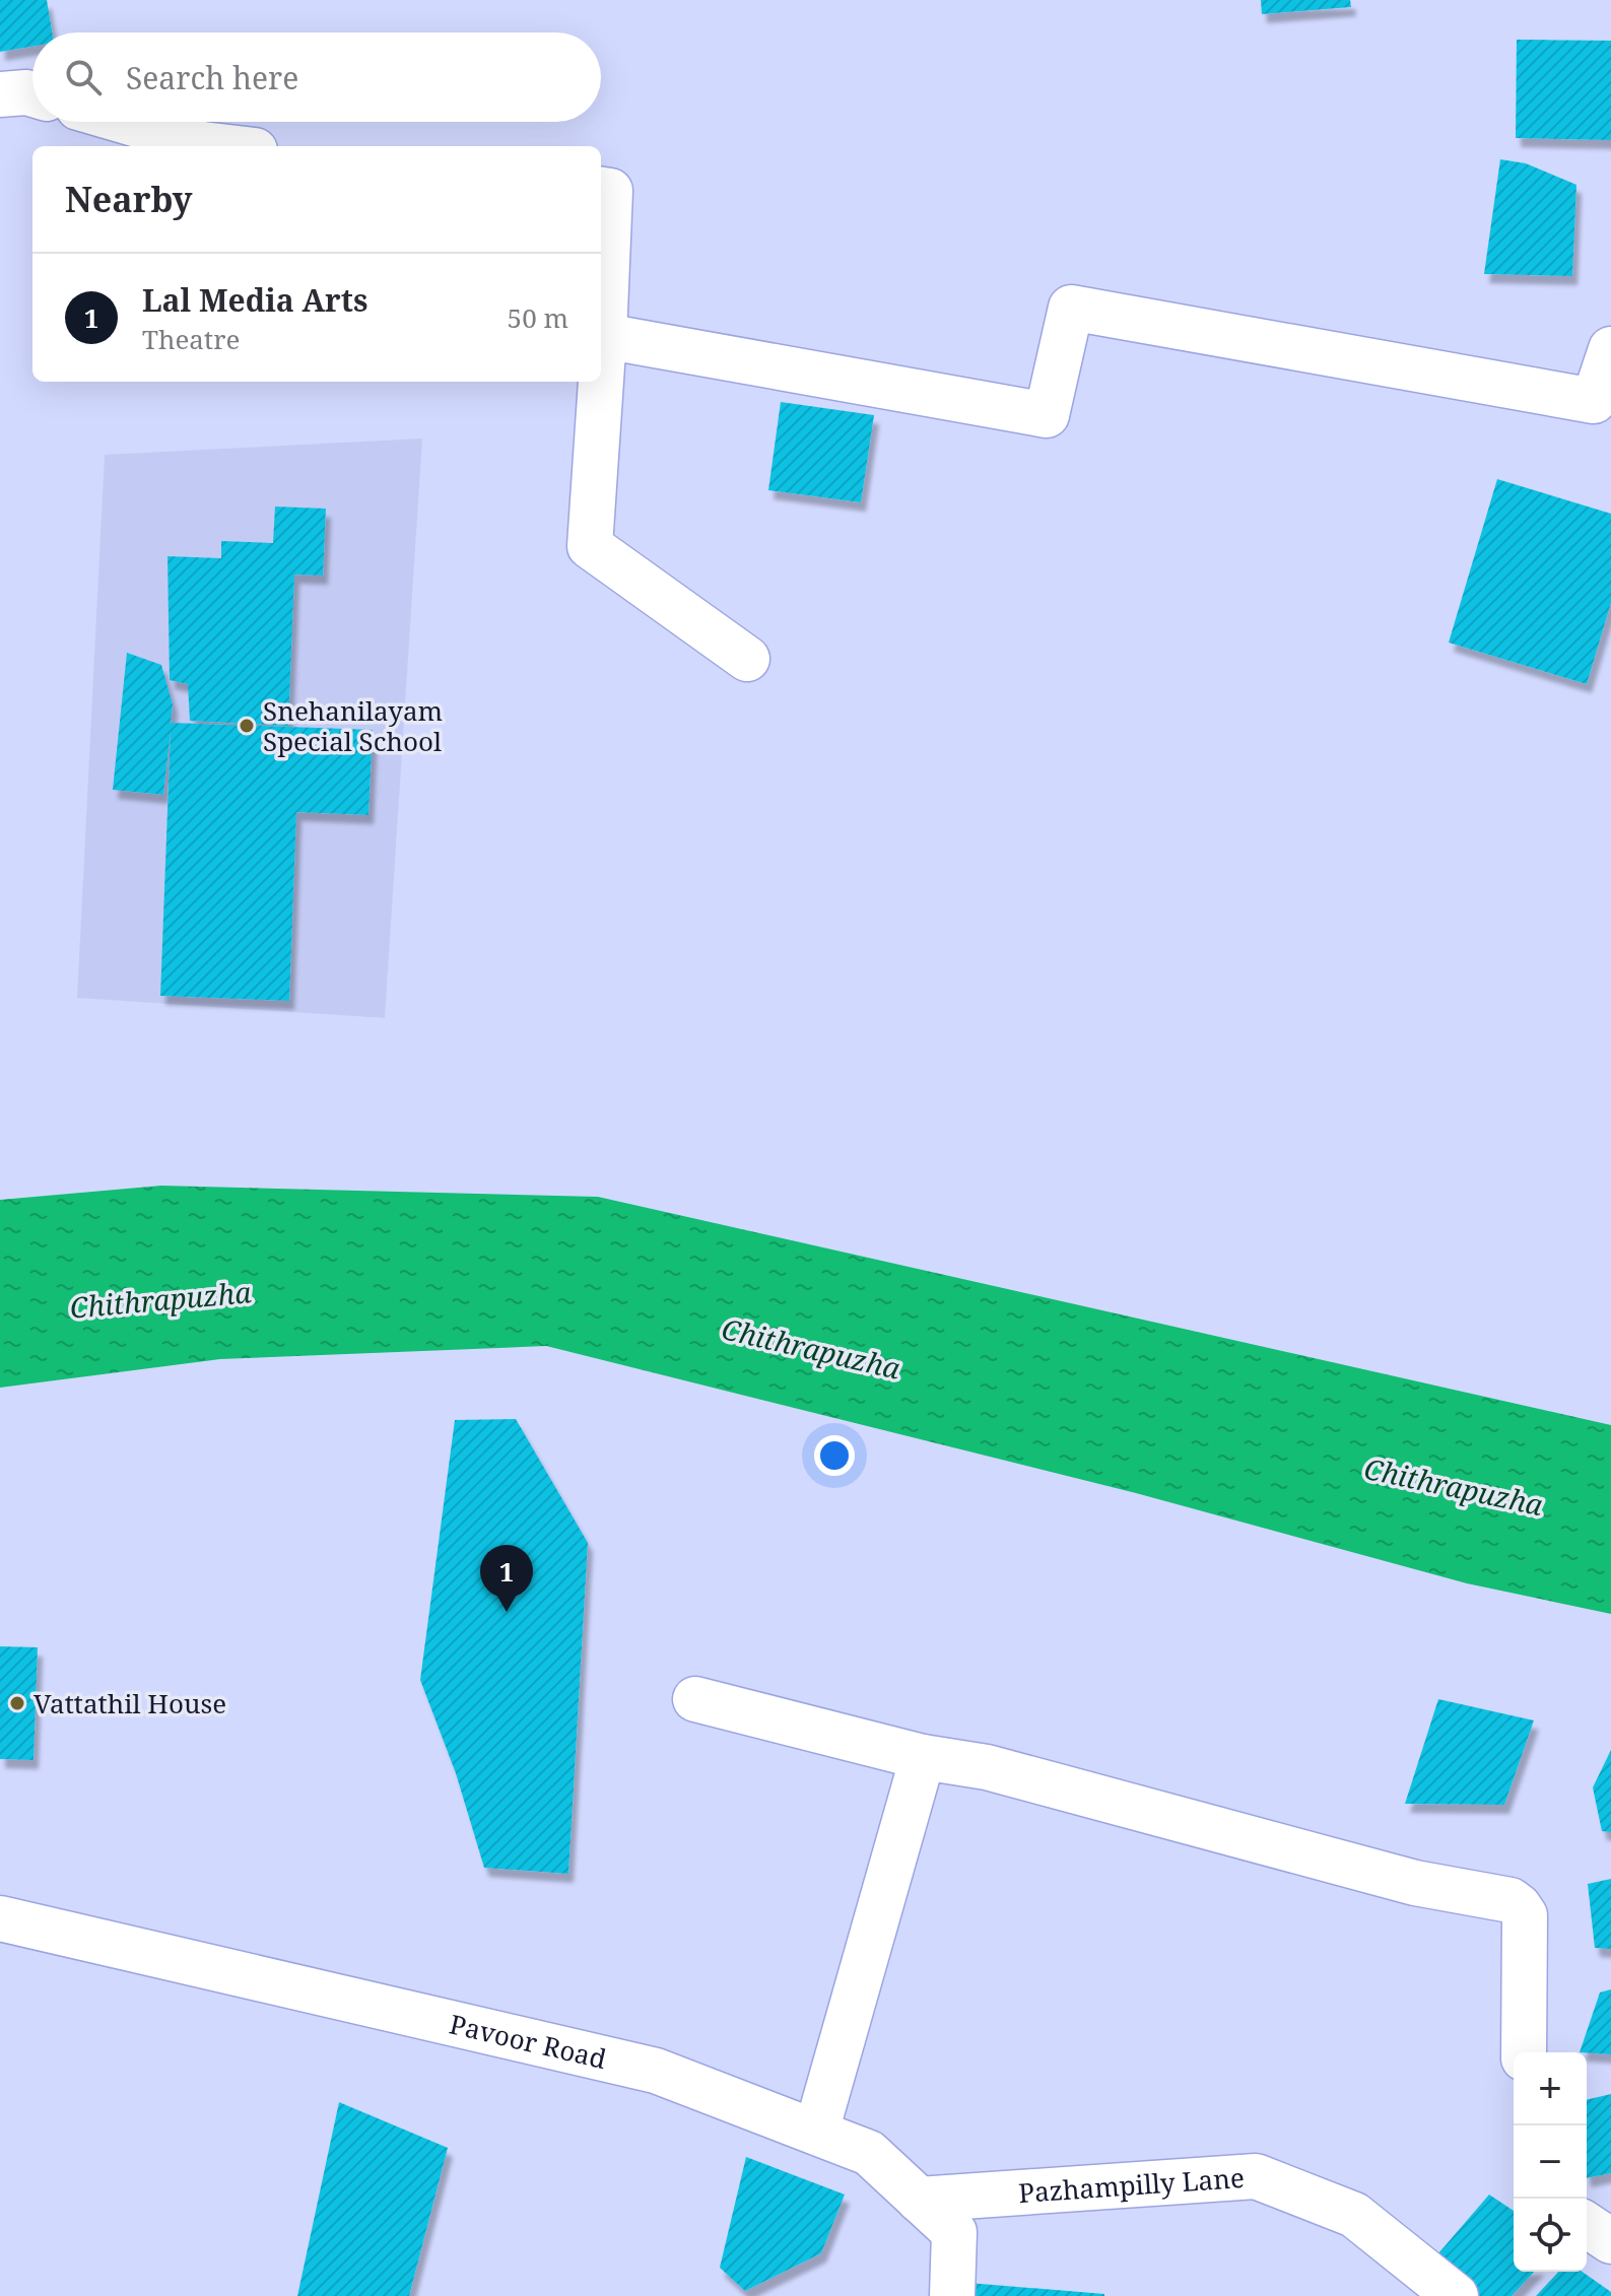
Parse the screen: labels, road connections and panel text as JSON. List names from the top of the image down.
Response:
{
  "streets": {
    "street": ["Pavoor Road", "Pazhampilly Lane"]
  },
  "crossings": [
    ["Pavoor Road", "Pazhampilly Lane"]
  ],
  "water": ["Chithrapuzha"],
  "places": ["Snehanilayam Special School", "Vattathil House"],
  "page": {
    "search": "Search here",
    "heading": "Nearby",
    "list": [
      {
        "mark": "1",
        "name": "Lal Media Arts",
        "note": "Theatre",
        "value": "50 m"
      }
    ],
    "pins": "1",
    "map_buttons": ["+", "−"]
  }
}
